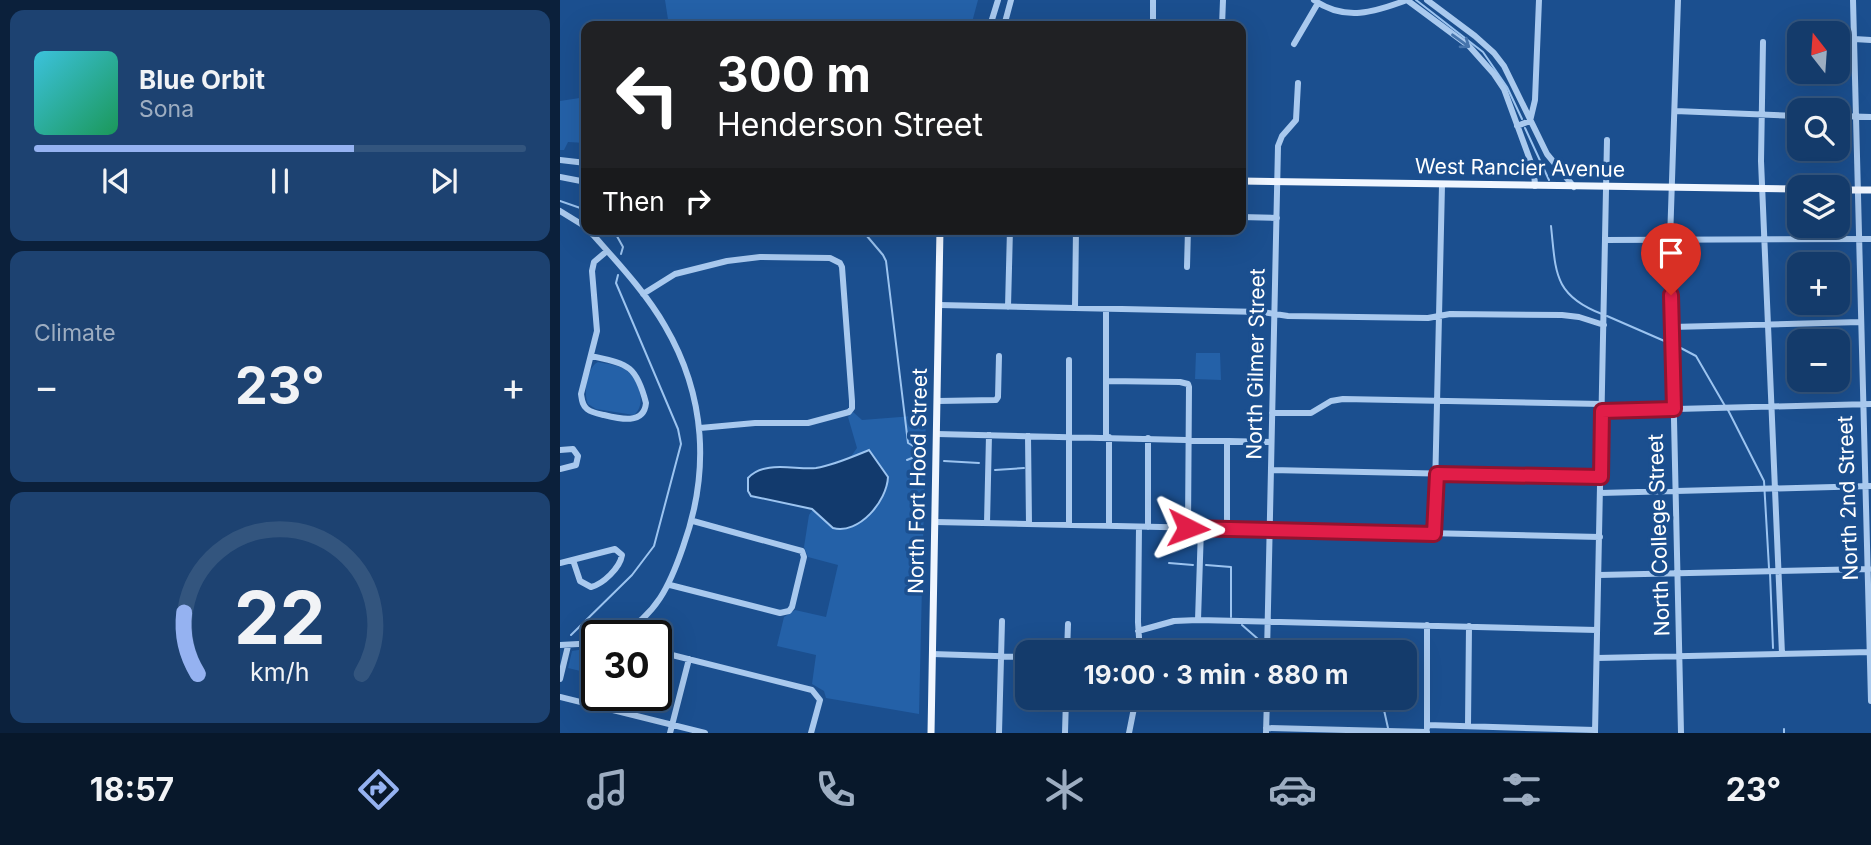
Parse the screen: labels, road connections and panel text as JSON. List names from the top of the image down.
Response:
{
  "streets": {
    "main road": ["West Rancier Avenue", "North Fort Hood Street"],
    "street": ["North Gilmer Street", "North 2nd Street", "North College Street"]
  },
  "crossings": [
    ["West Rancier Avenue", "North Gilmer Street"],
    ["West Rancier Avenue", "North College Street"]
  ],
  "north": "top",
  "page": {
    "map_buttons": ["+", "−"],
    "turn": ["300 m", "Henderson Street"],
    "song": ["Blue Orbit", "Sona"],
    "then": "Then",
    "tile": "Climate",
    "heat": ["−", "23°", "+"],
    "limit": "30",
    "trip": "19:00 · 3 min · 880 m",
    "tabs": ["18:57", "23°"],
    "gauge": ["22", "km/h"]
  }
}
